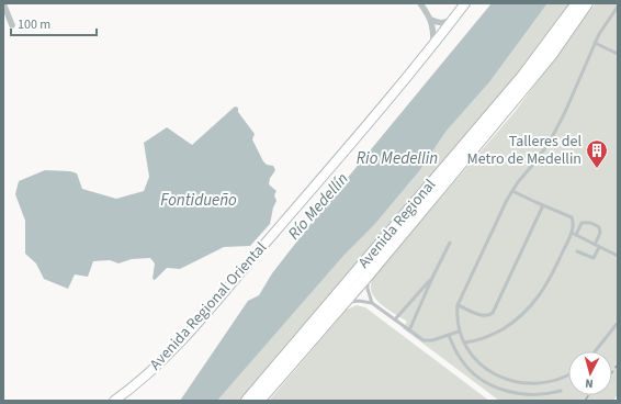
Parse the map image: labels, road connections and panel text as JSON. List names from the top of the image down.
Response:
{
  "streets": {
    "highway": ["Avenida Regional"],
    "main road": ["Avenida Regional Oriental"]
  },
  "water": ["Rio Medellin", "Fontidueño", "Río Medellín"],
  "places": {
    "building": ["Talleres del Metro de Medellin"]
  },
  "scale_bar": "100 m",
  "north": "bottom"
}
